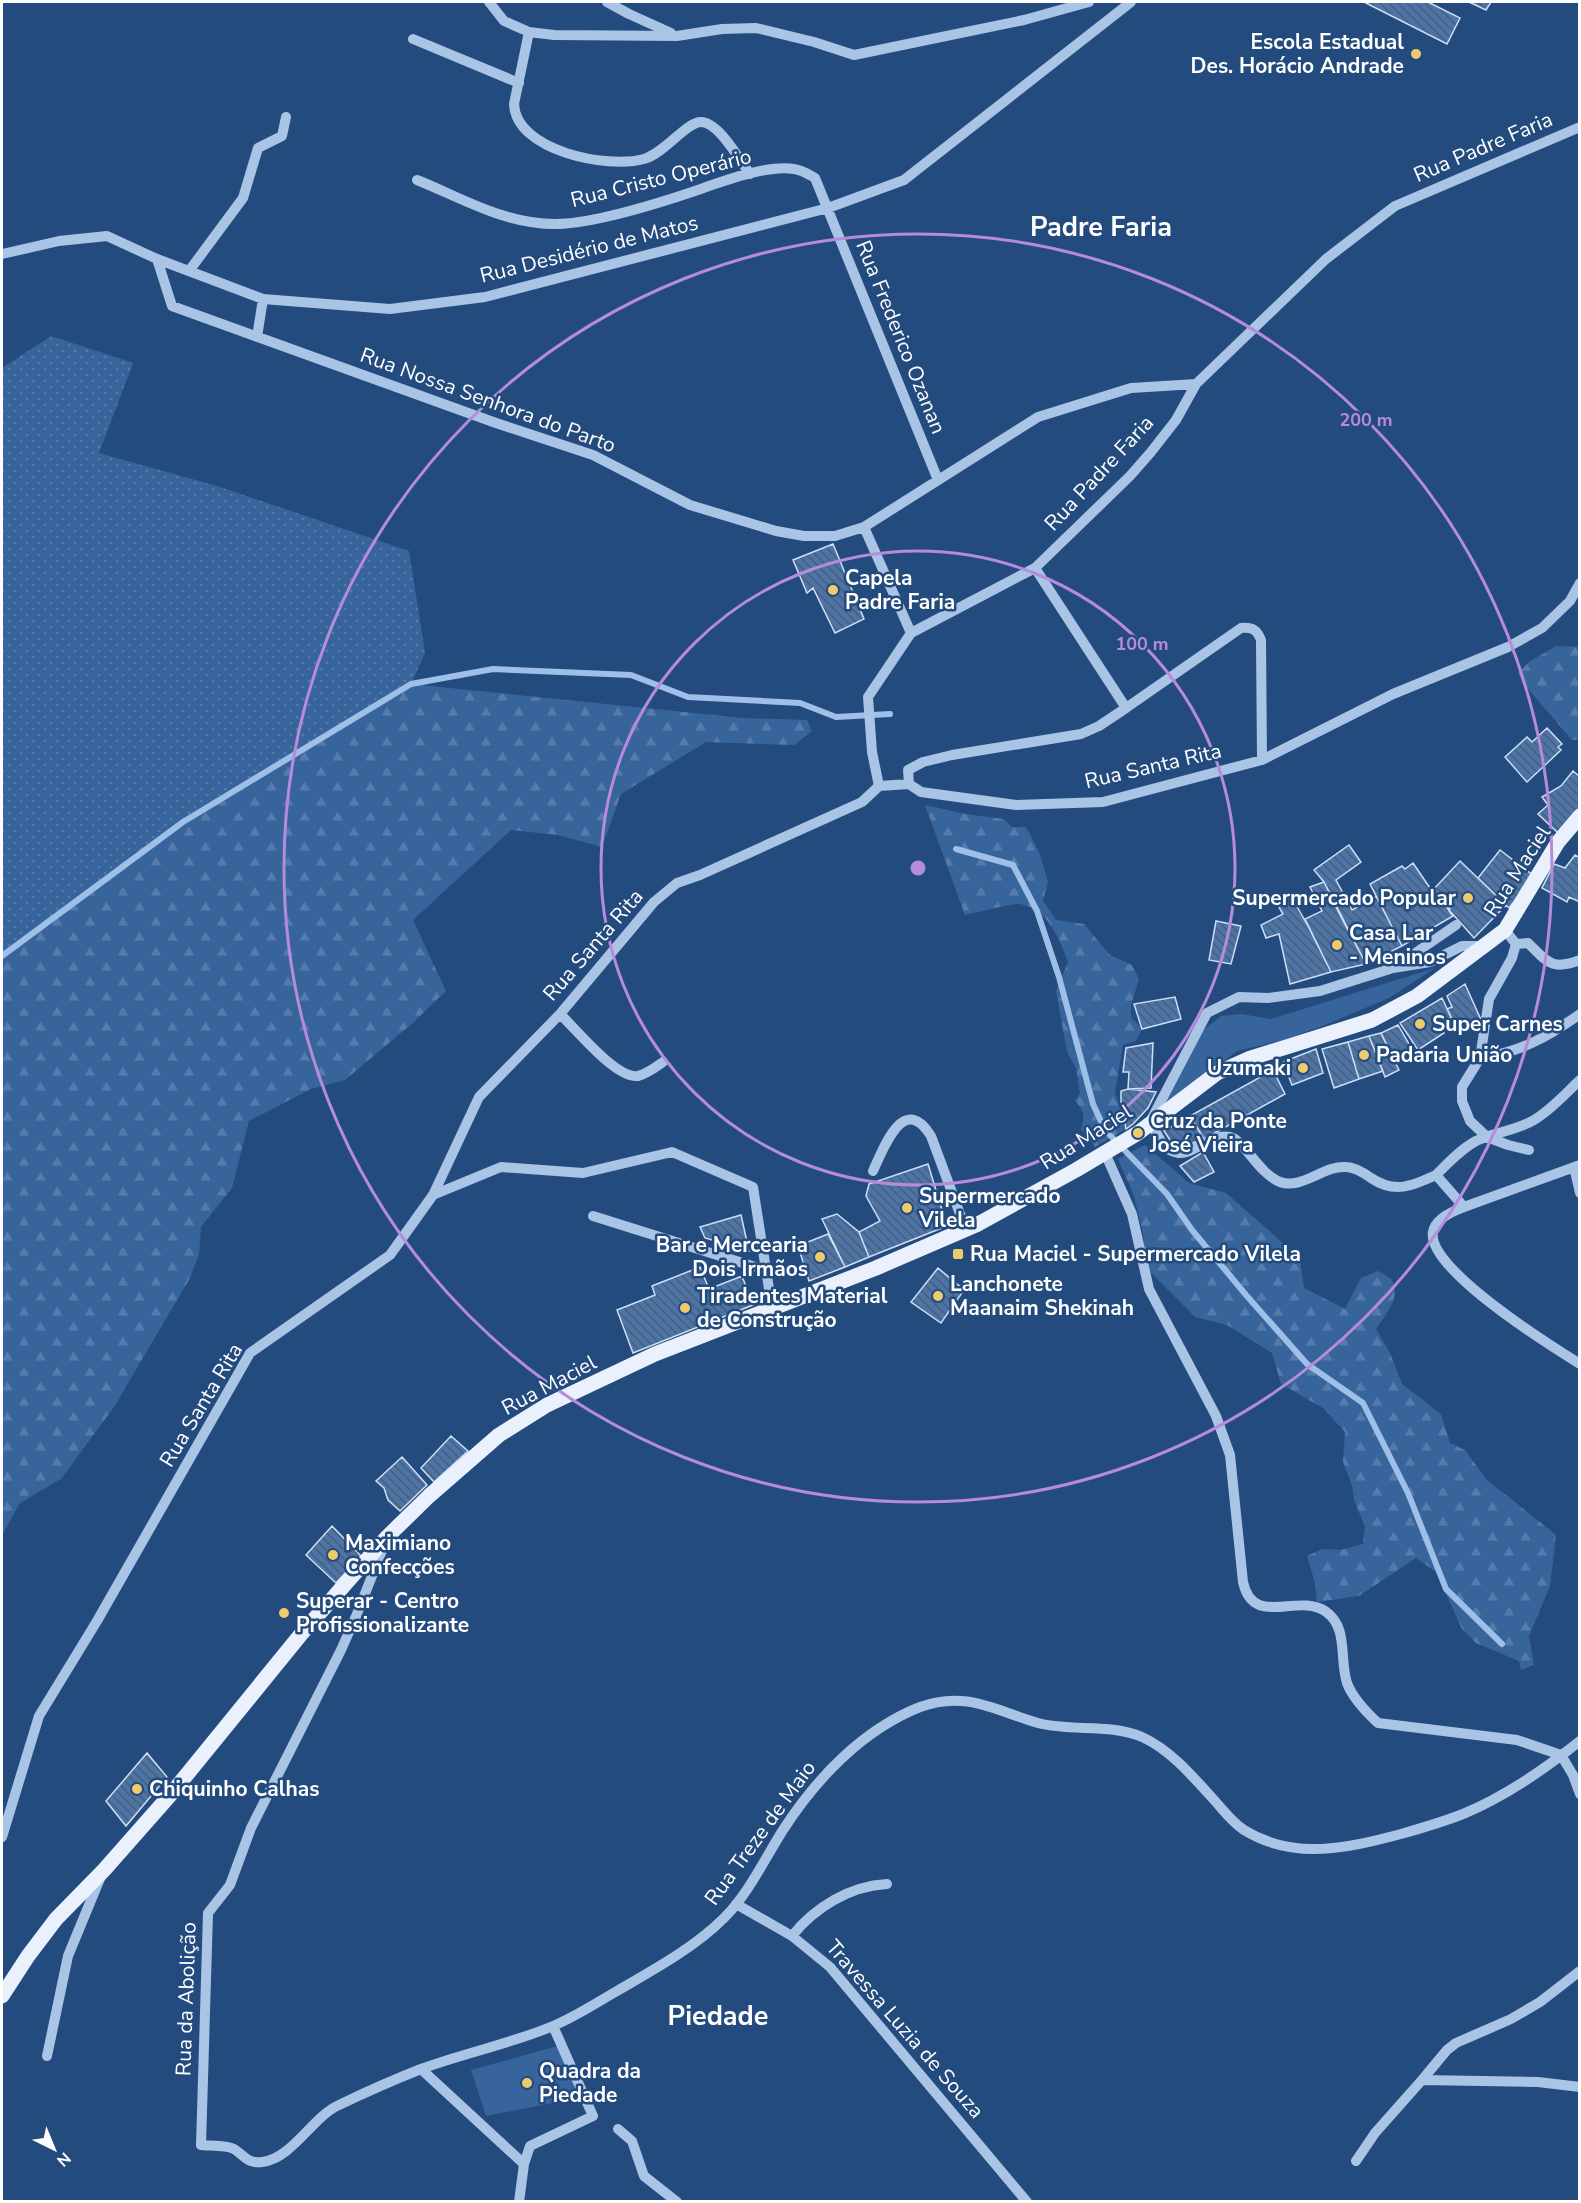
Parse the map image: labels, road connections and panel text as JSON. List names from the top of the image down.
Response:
{
  "streets": {
    "main road": ["Rua Maciel"],
    "street": [
      "Rua Padre Faria",
      "Rua Cristo Operário",
      "Rua Desidério de Matos",
      "Rua Frederico Ozanan",
      "Rua Nossa Senhora do Parto",
      "Rua Santa Rita",
      "Rua Treze de Maio",
      "Rua da Abolição",
      "Travessa Luzia de Souza"
    ]
  },
  "crossings": [
    ["Rua Padre Faria", "Rua Nossa Senhora do Parto"],
    ["Rua Padre Faria", "Rua Santa Rita"],
    ["Rua Cristo Operário", "Rua Desidério de Matos"],
    ["Rua Cristo Operário", "Rua Frederico Ozanan"],
    ["Rua Desidério de Matos", "Rua Frederico Ozanan"],
    ["Rua Desidério de Matos", "Rua Nossa Senhora do Parto"],
    ["Rua Frederico Ozanan", "Rua Nossa Senhora do Parto"],
    ["Rua Maciel", "Rua da Abolição"],
    ["Rua Treze de Maio", "Rua da Abolição"],
    ["Rua Treze de Maio", "Travessa Luzia de Souza"]
  ],
  "districts": ["Padre Faria", "Piedade"],
  "places": {
    "other": [
      "Escola Estadual Des. Horácio Andrade",
      "Capela Padre Faria",
      "Supermercado Popular",
      "Casa Lar - Meninos",
      "Super Carnes",
      "Padaria União",
      "Uzumaki",
      "Cruz da Ponte José Vieira",
      "Supermercado Vilela",
      "Bar e Mercearia Dois Irmãos",
      "Lanchonete Maanaim Shekinah",
      "Tiradentes Material de Construção",
      "Maximiano Confecções",
      "Superar - Centro Profissionalizante",
      "Chiquinho Calhas",
      "Quadra da Piedade"
    ],
    "transit": ["Rua Maciel - Supermercado Vilela"]
  },
  "north": "bottom right",
  "rings": ["200 m", "100 m"]
}
